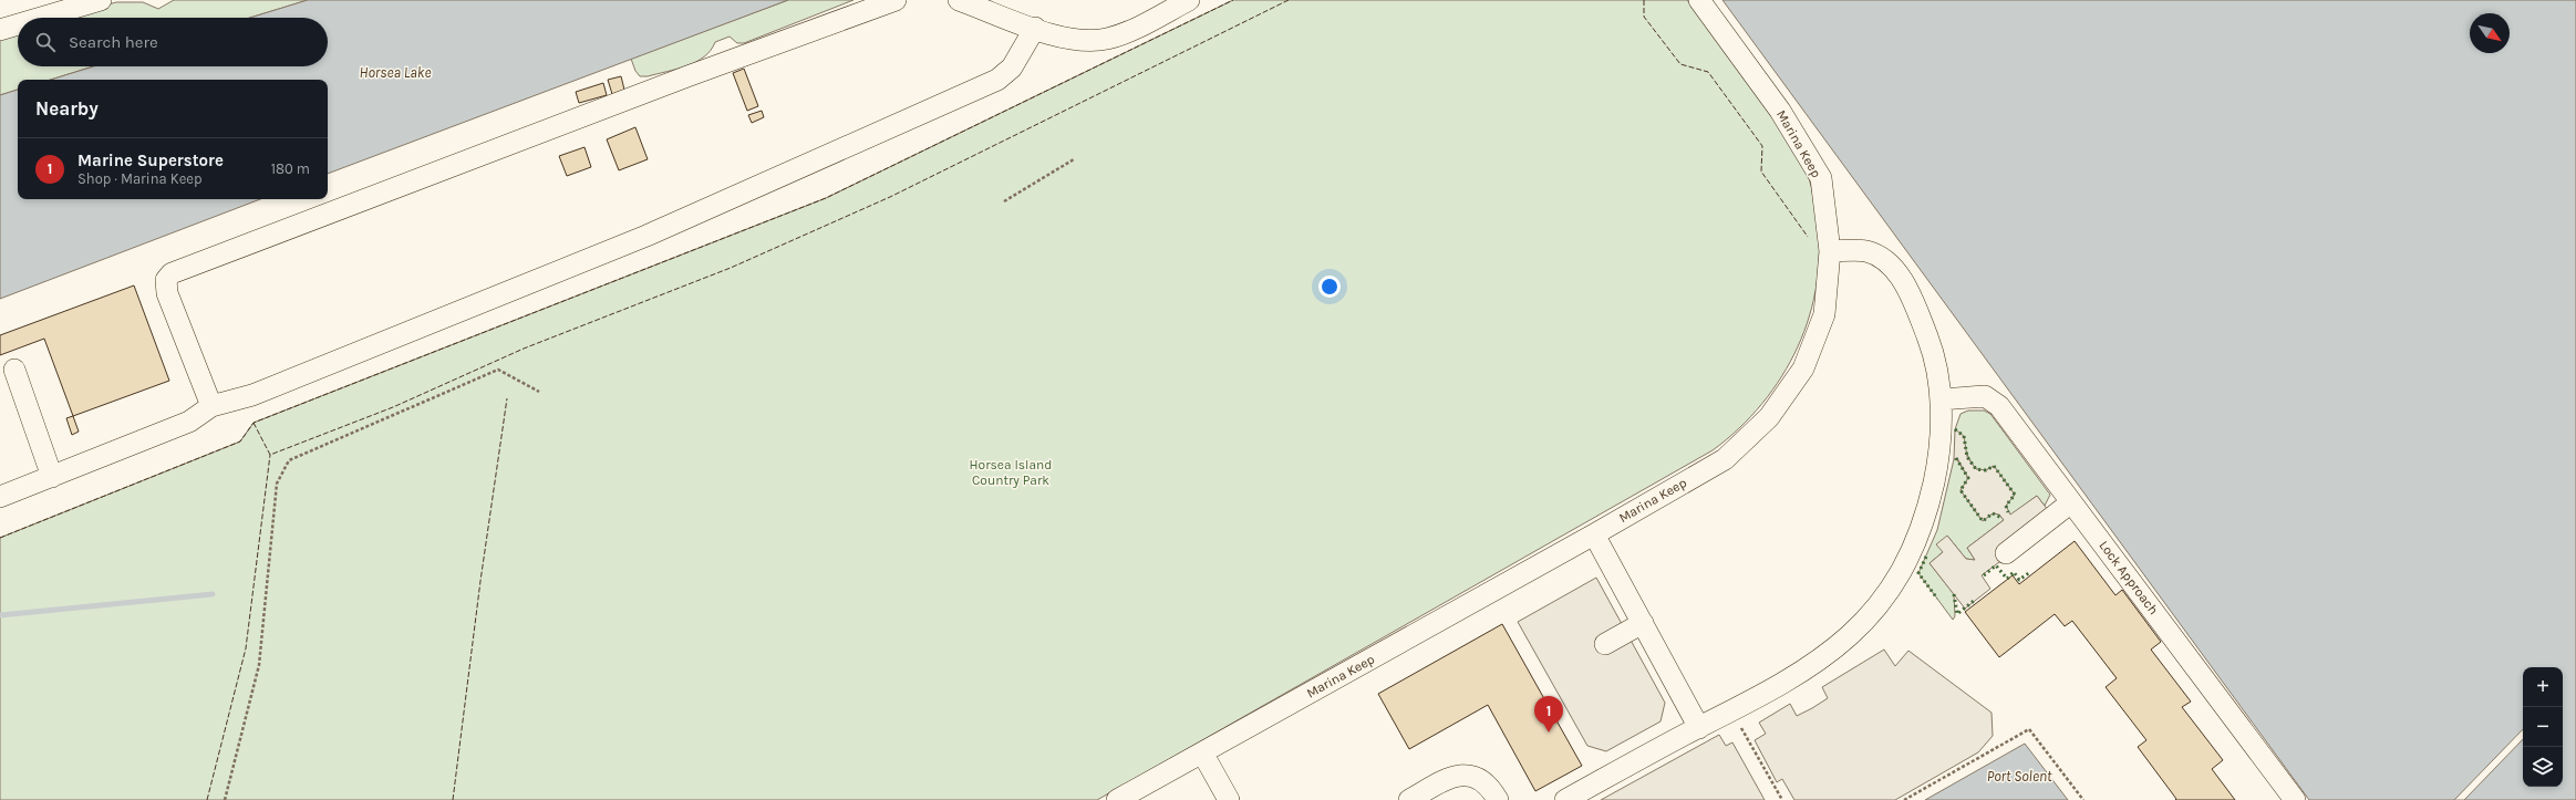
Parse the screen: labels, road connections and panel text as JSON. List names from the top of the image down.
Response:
{
  "streets": {
    "street": ["Marina Keep", "Lock Approach"]
  },
  "water": ["Horsea Lake", "Port Solent"],
  "parks": ["Horsea Island Country Park"],
  "north": "bottom right",
  "page": {
    "search": "Search here",
    "heading": "Nearby",
    "list": [
      {
        "mark": "1",
        "name": "Marine Superstore",
        "note": "Shop · Marina Keep",
        "value": "180 m"
      }
    ],
    "map_buttons": ["+", "−"],
    "pins": "1"
  }
}
